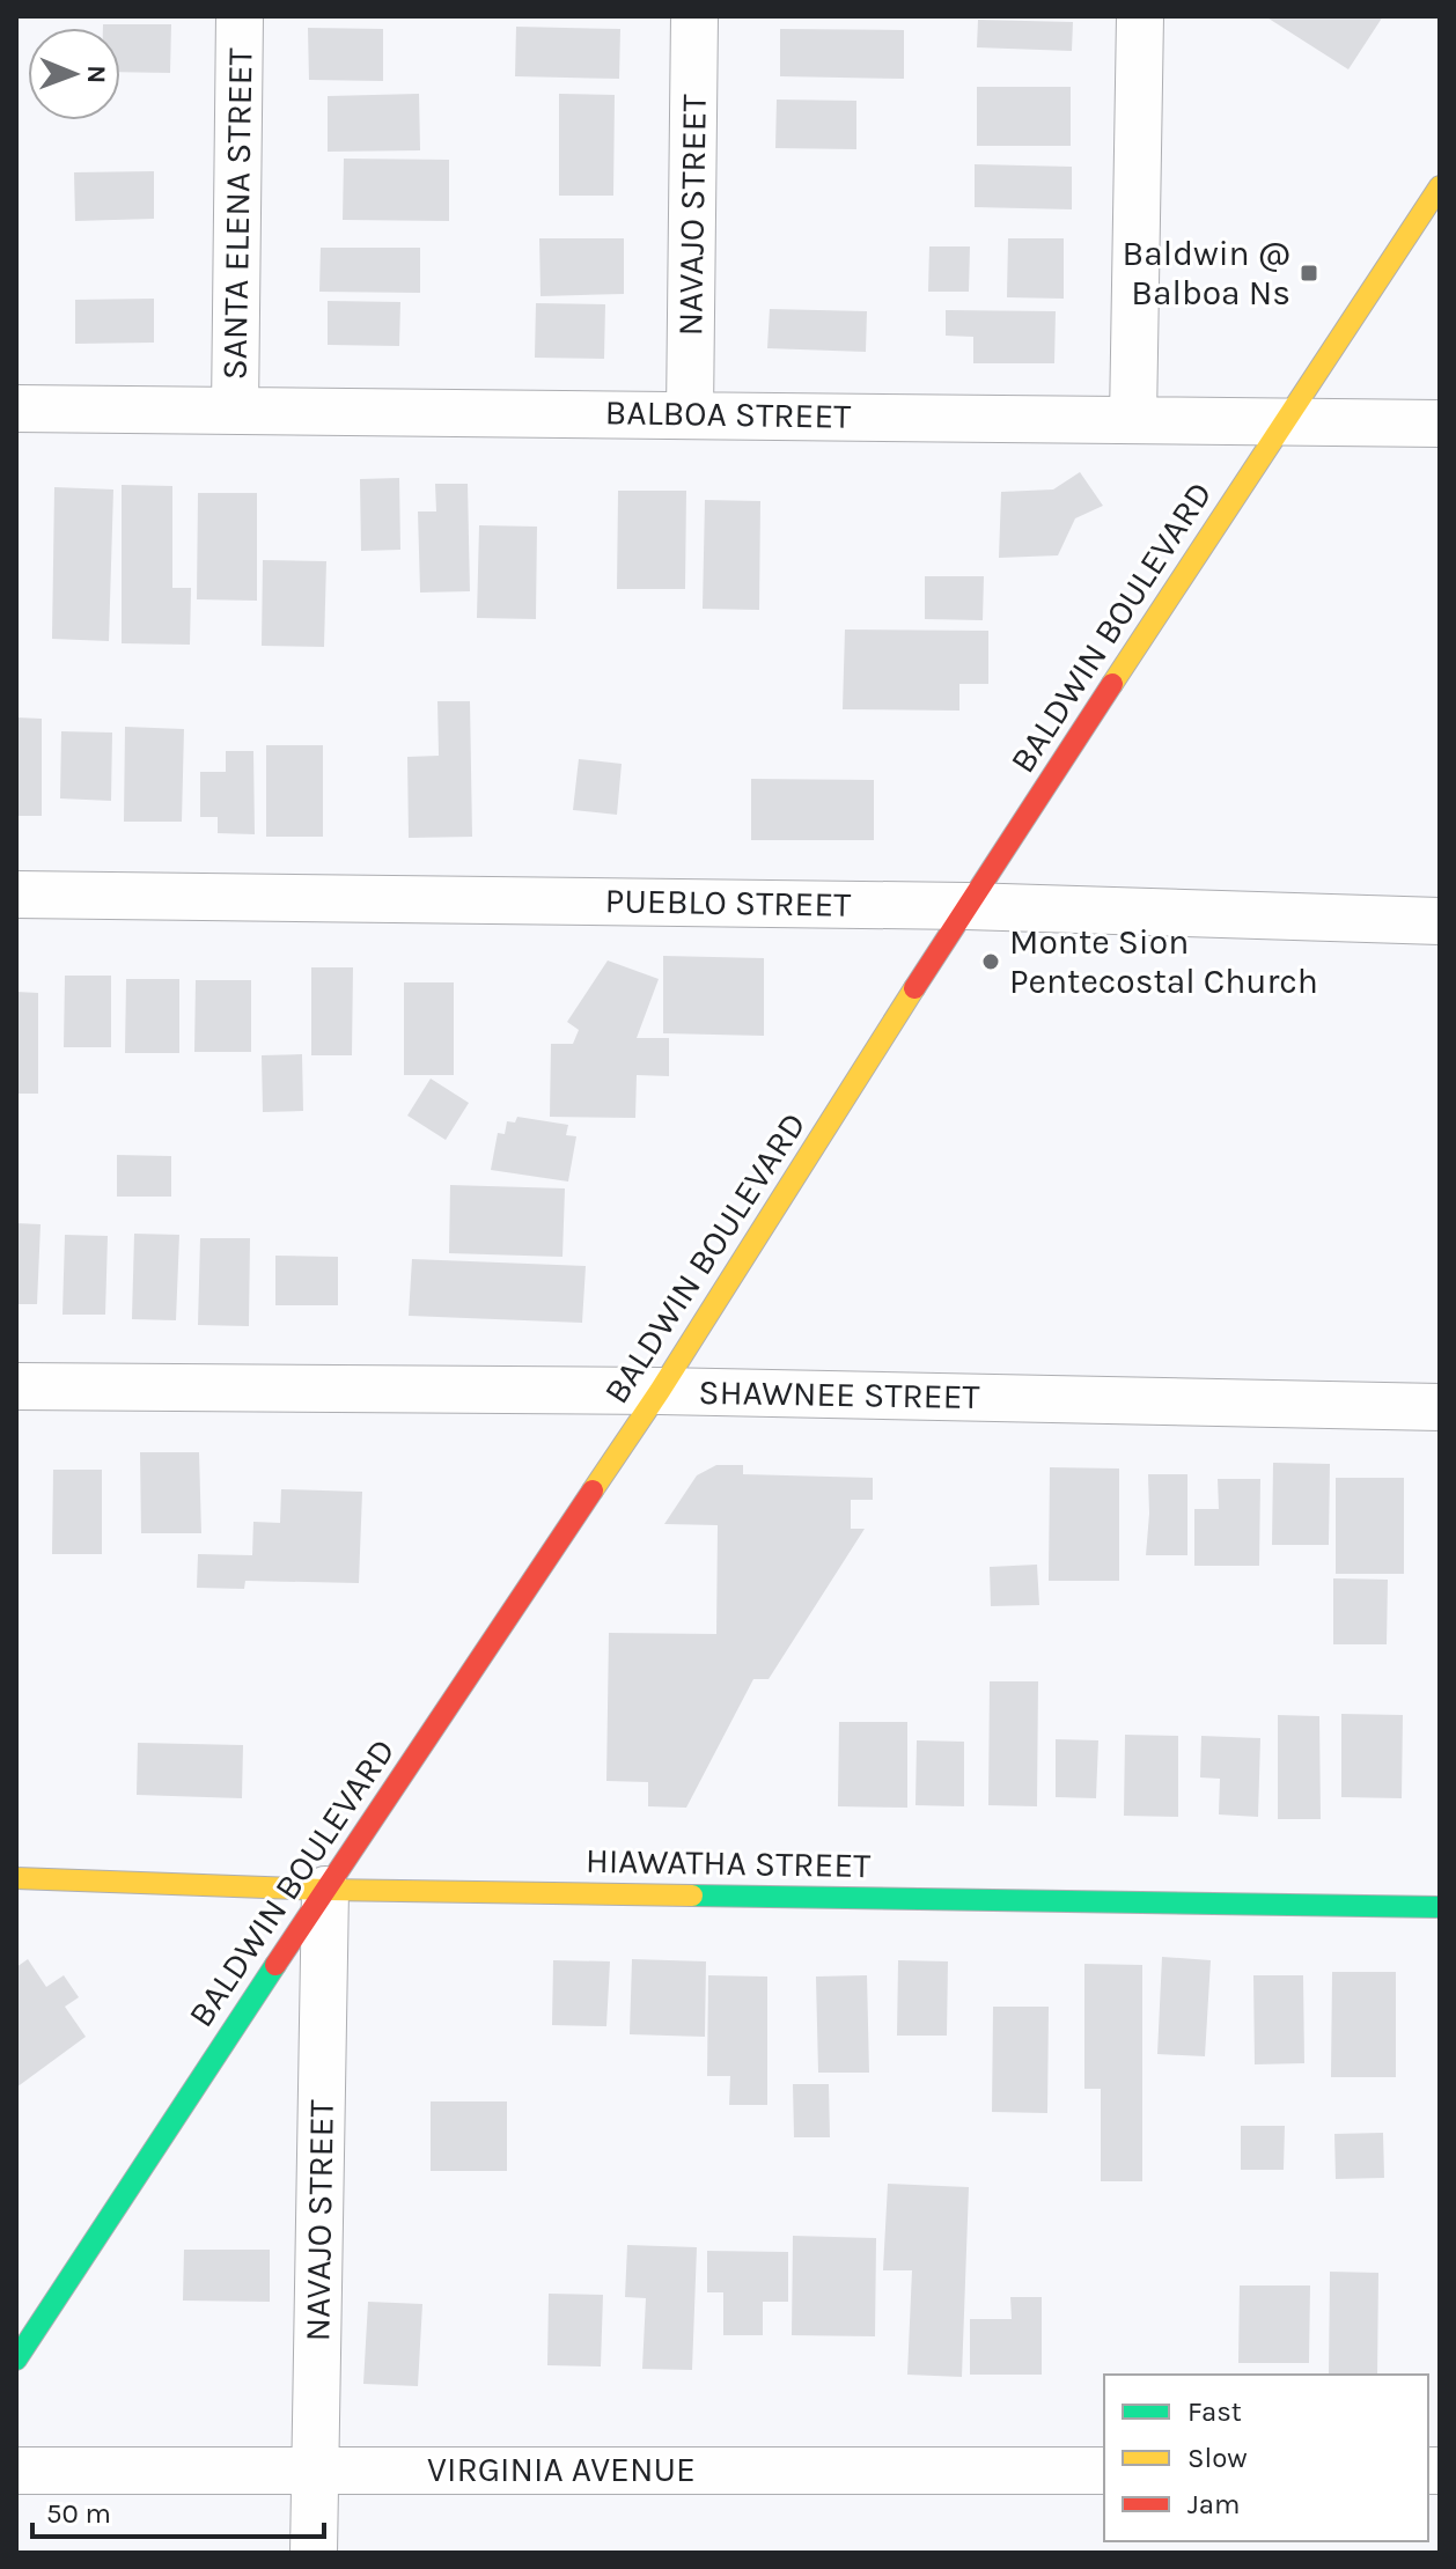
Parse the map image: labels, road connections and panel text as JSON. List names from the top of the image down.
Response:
{
  "streets": {
    "main road": ["BALDWIN BOULEVARD", "HIAWATHA STREET"],
    "street": [
      "SANTA ELENA STREET",
      "NAVAJO STREET",
      "BALBOA STREET",
      "PUEBLO STREET",
      "SHAWNEE STREET",
      "VIRGINIA AVENUE"
    ]
  },
  "crossings": [
    ["SANTA ELENA STREET", "BALBOA STREET"],
    ["NAVAJO STREET", "BALBOA STREET"],
    ["NAVAJO STREET", "BALDWIN BOULEVARD"],
    ["NAVAJO STREET", "HIAWATHA STREET"],
    ["NAVAJO STREET", "VIRGINIA AVENUE"],
    ["BALBOA STREET", "BALDWIN BOULEVARD"],
    ["BALDWIN BOULEVARD", "PUEBLO STREET"],
    ["BALDWIN BOULEVARD", "SHAWNEE STREET"],
    ["BALDWIN BOULEVARD", "HIAWATHA STREET"]
  ],
  "places": {
    "transit": ["Baldwin @ Balboa Ns"],
    "other": ["Monte Sion Pentecostal Church"]
  },
  "legend": ["Fast", "Slow", "Jam"],
  "scale_bar": "50 m",
  "north": "right"
}
